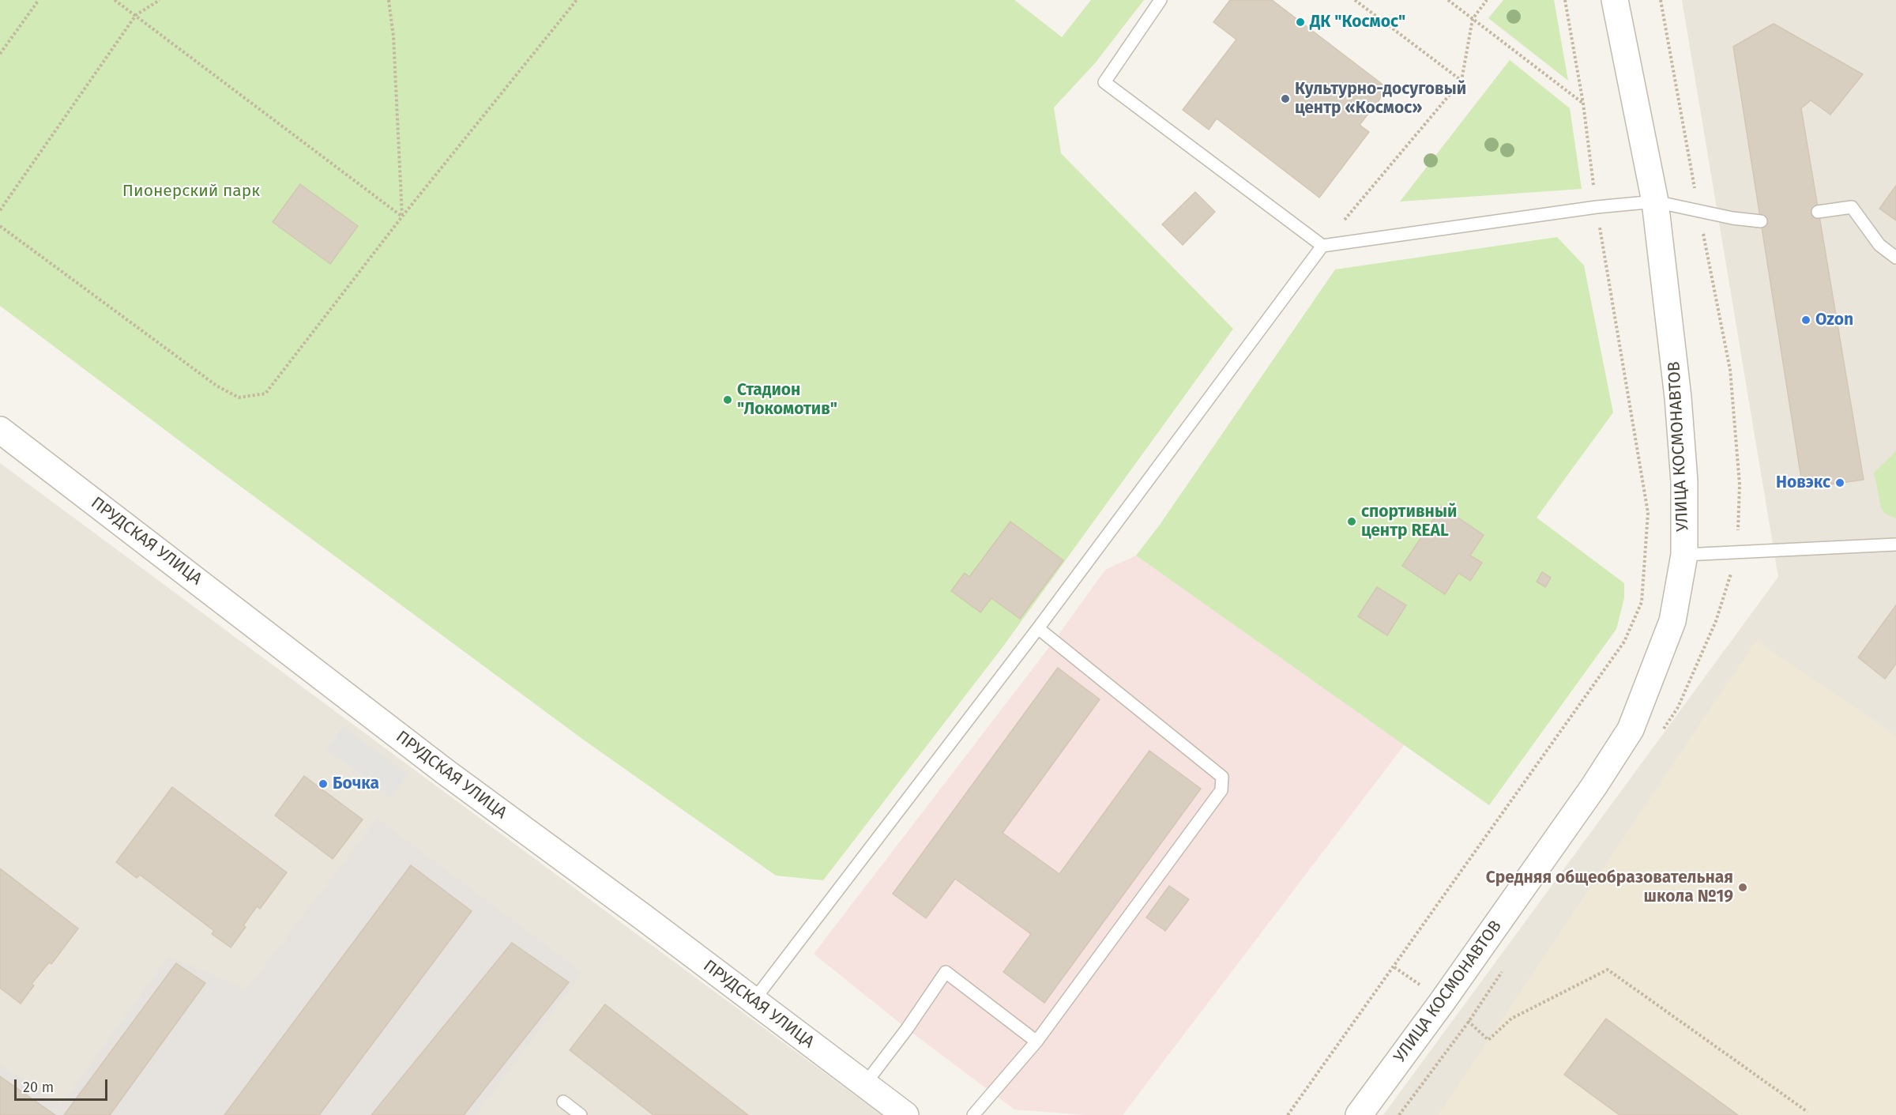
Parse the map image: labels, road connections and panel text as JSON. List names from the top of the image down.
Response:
{
  "streets": {
    "street": ["УЛИЦА КОСМОНАВТОВ", "ПРУДСКАЯ УЛИЦА"]
  },
  "parks": ["Пионерский парк"],
  "places": [
    "ДК \"Космос\"",
    "Культурно-досуговый центр «Космос»",
    "Ozon",
    "Стадион \"Локомотив\"",
    "Новэкс",
    "спортивный центр REAL",
    "Бочка",
    "Средняя общеобразовательная школа №19"
  ],
  "scale_bar": "20 m"
}
